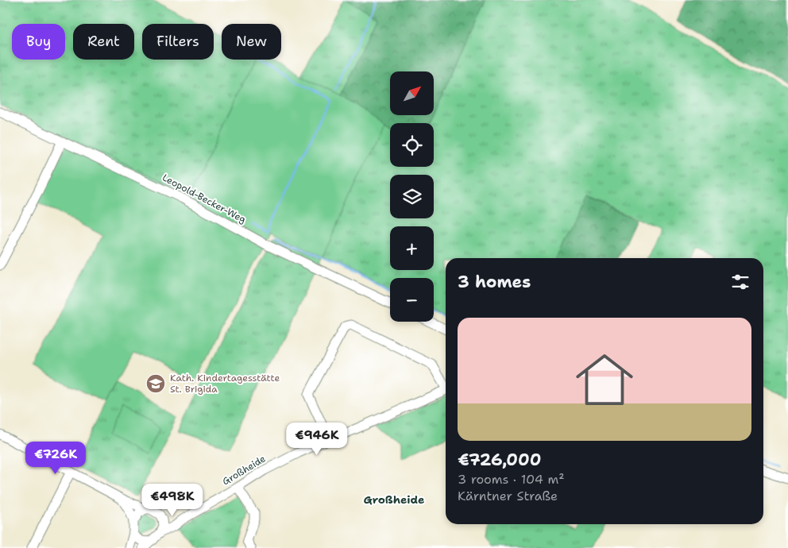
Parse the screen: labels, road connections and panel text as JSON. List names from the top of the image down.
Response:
{
  "streets": {
    "street": ["Leopold-Becker-Weg", "Großheide"]
  },
  "districts": ["Großheide"],
  "places": {
    "school or university": ["Kath. Kindertagesstätte St. Brigida"]
  },
  "north": "top right",
  "page": {
    "chip": [
      "Buy",
      "Rent",
      "Filters",
      "New"
    ],
    "map_buttons": ["+", "−"],
    "heading": "3 homes",
    "list": [
      {
        "name": "€726,000",
        "note": "3 rooms · 104 m² · Kärntner Straße"
      }
    ],
    "price": ["€946K", "€726K", "€498K"]
  }
}
